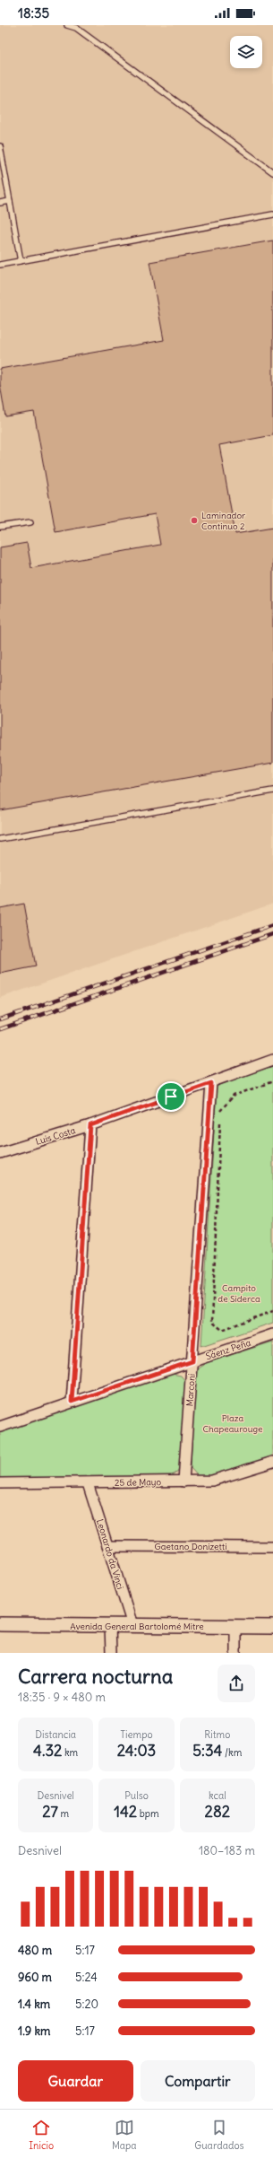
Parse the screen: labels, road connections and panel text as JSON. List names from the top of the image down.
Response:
{
  "streets": {
    "main road": ["Avenida General Bartolomé Mitre"],
    "street": [
      "Luis Costa",
      "Sáenz Peña",
      "Marconi",
      "25 de Mayo",
      "Gaetano Donizetti",
      "Leonardo da Vinci"
    ]
  },
  "crossings": [
    ["Luis Costa", "Marconi"],
    ["Sáenz Peña", "Marconi"],
    ["Marconi", "25 de Mayo"],
    ["25 de Mayo", "Leonardo da Vinci"],
    ["Gaetano Donizetti", "Leonardo da Vinci"],
    ["Leonardo da Vinci", "Avenida General Bartolomé Mitre"]
  ],
  "parks": ["Campito de Siderca", "Plaza Chapeaurouge"],
  "places": ["Laminador Continuo 2"],
  "page": {
    "status": "18:35",
    "heading": ["Carrera nocturna", "18:35 · 9 × 480 m"],
    "stats": [
      ["Distancia", "4.32 km"],
      ["Tiempo", "24:03"],
      ["Ritmo", "5:34 /km"],
      ["Desnivel", "27 m"],
      ["Pulso", "142 bpm"],
      ["kcal", "282"]
    ],
    "chart": ["Desnivel", "180–183 m"],
    "list": [
      {
        "name": "480 m",
        "note": "5:17"
      },
      {
        "name": "960 m",
        "note": "5:24"
      },
      {
        "name": "1.4 km",
        "note": "5:20"
      },
      {
        "name": "1.9 km",
        "note": "5:17"
      }
    ],
    "buttons": ["Guardar", "Compartir"],
    "tabs": ["Inicio", "Mapa", "Guardados"]
  }
}
